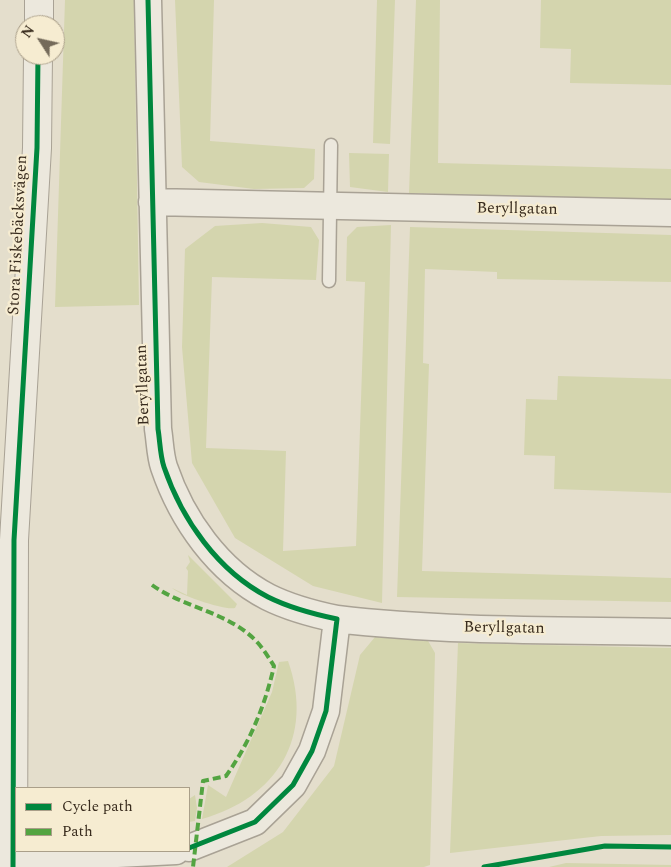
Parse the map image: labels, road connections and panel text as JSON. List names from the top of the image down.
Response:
{
  "streets": {
    "street": ["Beryllgatan", "Stora Fiskebäcksvägen"]
  },
  "legend": ["Cycle path", "Path"],
  "north": "top left"
}
